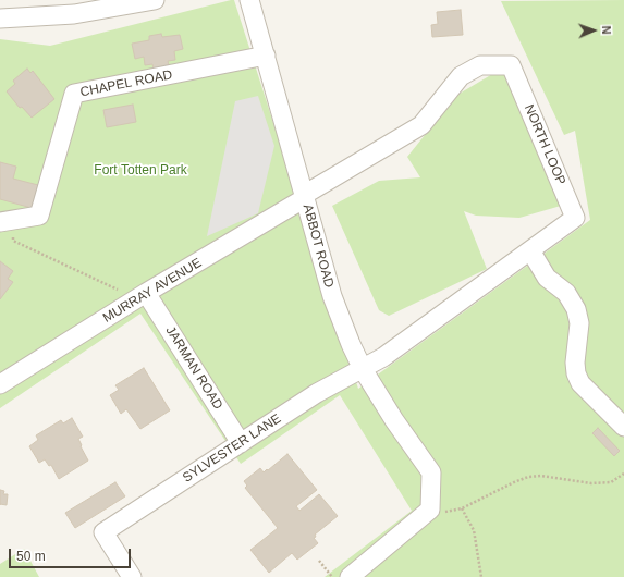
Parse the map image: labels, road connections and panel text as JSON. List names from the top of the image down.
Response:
{
  "streets": {
    "street": [
      "CHAPEL ROAD",
      "NORTH LOOP",
      "ABBOT ROAD",
      "MURRAY AVENUE",
      "JARMAN ROAD",
      "SYLVESTER LANE"
    ]
  },
  "crossings": [
    ["CHAPEL ROAD", "ABBOT ROAD"],
    ["NORTH LOOP", "ABBOT ROAD"],
    ["NORTH LOOP", "MURRAY AVENUE"],
    ["NORTH LOOP", "SYLVESTER LANE"],
    ["ABBOT ROAD", "MURRAY AVENUE"],
    ["ABBOT ROAD", "SYLVESTER LANE"],
    ["MURRAY AVENUE", "JARMAN ROAD"],
    ["JARMAN ROAD", "SYLVESTER LANE"]
  ],
  "parks": ["Fort Totten Park"],
  "scale_bar": "50 m",
  "north": "right"
}
